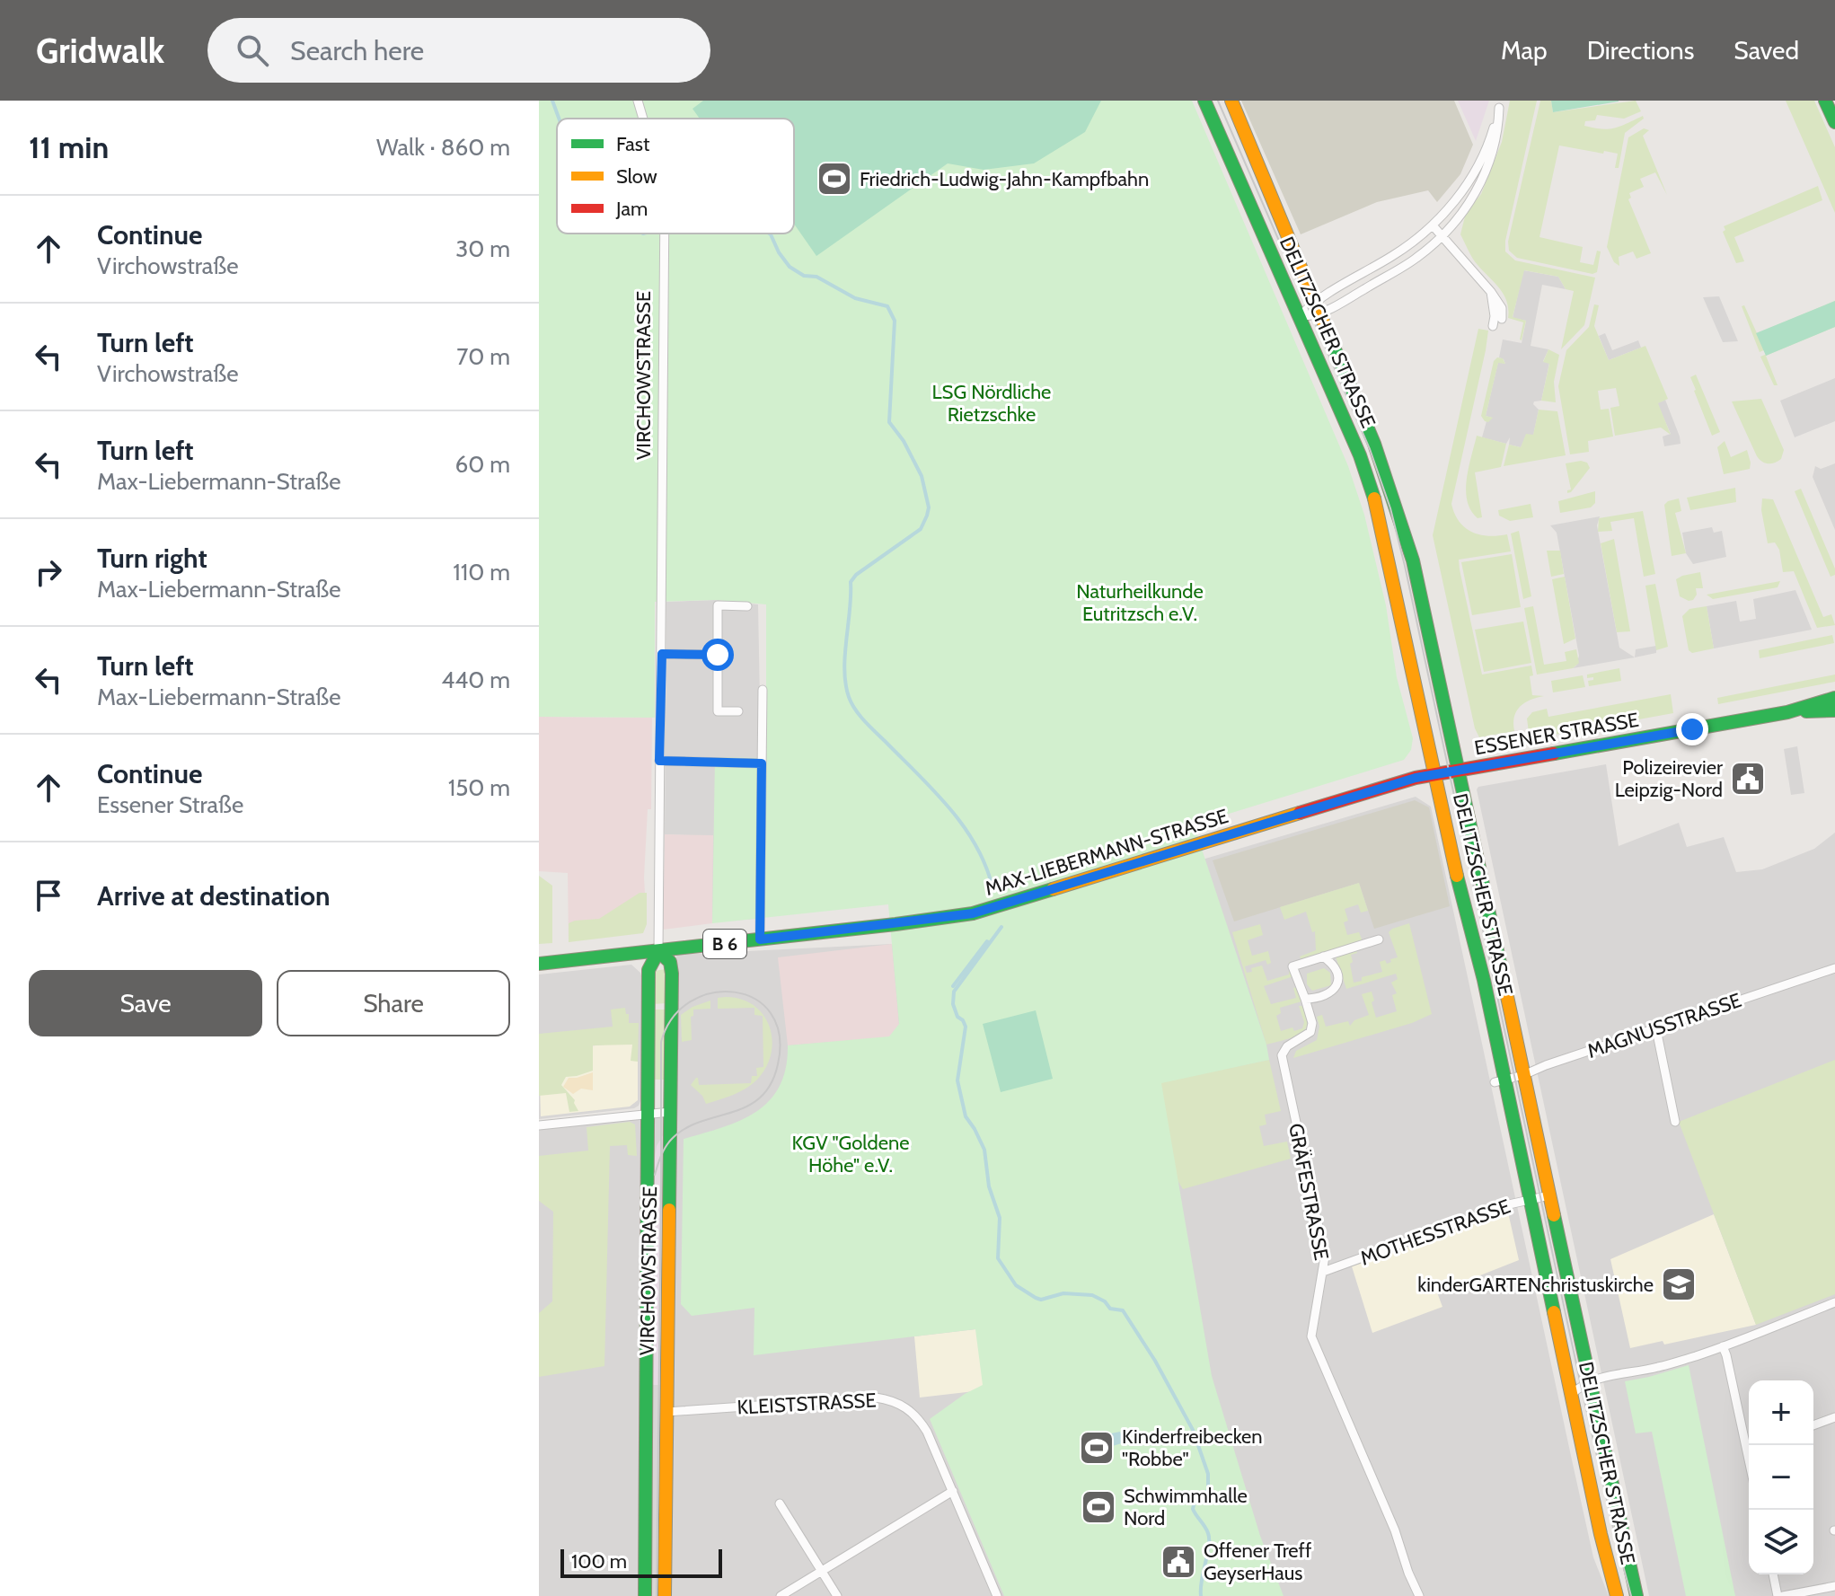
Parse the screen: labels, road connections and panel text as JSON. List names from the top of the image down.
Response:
{
  "streets": {
    "main road": [
      "DELITZSCHER STRASSE",
      "VIRCHOWSTRASSE",
      "ESSENER STRASSE",
      "MAX-LIEBERMANN-STRASSE",
      "B 6"
    ],
    "street": [
      "MAGNUSSTRASSE",
      "GRÄFESTRASSE",
      "MOTHESSTRASSE",
      "KLEISTSTRASSE"
    ]
  },
  "crossings": [
    ["DELITZSCHER STRASSE", "ESSENER STRASSE"],
    ["DELITZSCHER STRASSE", "MAX-LIEBERMANN-STRASSE"],
    ["DELITZSCHER STRASSE", "MAGNUSSTRASSE"],
    ["DELITZSCHER STRASSE", "MOTHESSTRASSE"],
    ["VIRCHOWSTRASSE", "MAX-LIEBERMANN-STRASSE"],
    ["VIRCHOWSTRASSE", "KLEISTSTRASSE"],
    ["ESSENER STRASSE", "MAX-LIEBERMANN-STRASSE"],
    ["GRÄFESTRASSE", "MOTHESSTRASSE"]
  ],
  "parks": ["LSG Nördliche Rietzschke", "Naturheilkunde Eutritzsch e.V.", "KGV \"Goldene Höhe\" e.V."],
  "places": {
    "sports": ["Friedrich-Ludwig-Jahn-Kampfbahn", "Kinderfreibecken \"Robbe\"", "Schwimmhalle Nord"],
    "public building": ["Polizeirevier Leipzig-Nord", "Offener Treff GeyserHaus"],
    "school or university": ["kinderGARTENchristuskirche"]
  },
  "legend": ["Fast", "Slow", "Jam"],
  "scale_bar": "100 m",
  "page": {
    "header": "Gridwalk",
    "search": "Search here",
    "nav": ["Map", "Directions", "Saved"],
    "heading": ["11 min", "Walk · 860 m"],
    "list": [
      ["Continue", "Virchowstraße", "30 m"],
      ["Turn left", "Virchowstraße", "70 m"],
      ["Turn left", "Max-Liebermann-Straße", "60 m"],
      ["Turn right", "Max-Liebermann-Straße", "110 m"],
      ["Turn left", "Max-Liebermann-Straße", "440 m"],
      ["Continue", "Essener Straße", "150 m"],
      "Arrive at destination"
    ],
    "buttons": ["Save", "Share"],
    "map_buttons": ["+", "−"],
    "scale": "100 m"
  }
}
